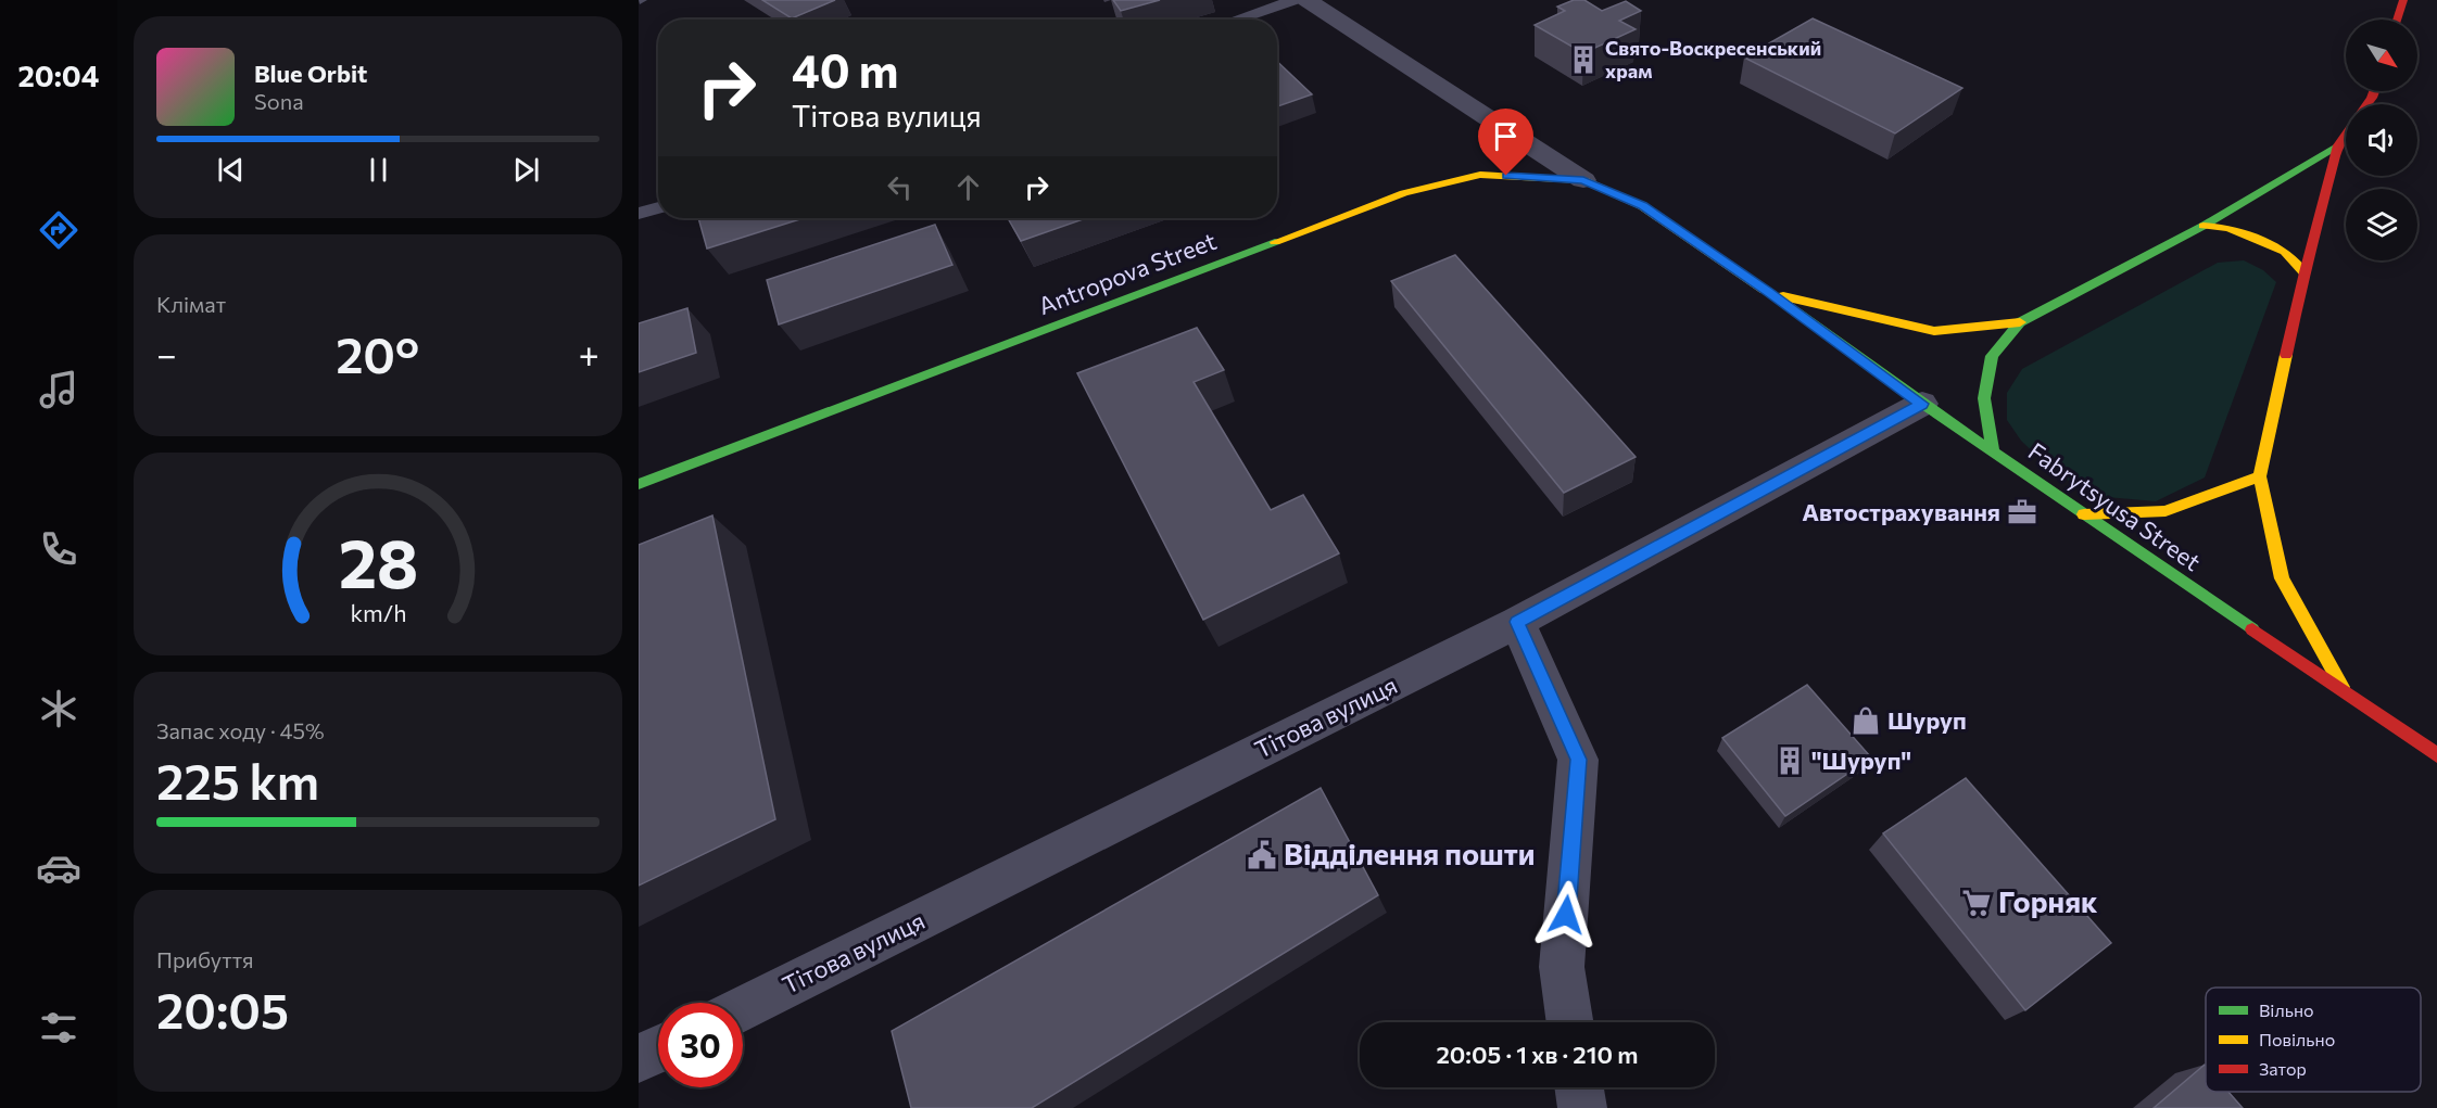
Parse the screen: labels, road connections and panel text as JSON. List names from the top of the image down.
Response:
{
  "streets": {
    "main road": ["Antropova Street", "Fabrytsyusa Street"],
    "street": ["Тітова вулиця"]
  },
  "crossings": [
    ["Antropova Street", "Fabrytsyusa Street"],
    ["Fabrytsyusa Street", "Тітова вулиця"]
  ],
  "places": {
    "building": ["Свято-Воскресенський храм", "\"Шуруп\""],
    "office": ["Автострахування"],
    "shop": ["Шуруп"],
    "public building": ["Відділення пошти"],
    "supermarket": ["Горняк"]
  },
  "legend": ["Вільно", "Повільно", "Затор"],
  "north": "bottom right",
  "page": {
    "tabs": "20:04",
    "turn": ["40 m", "Тітова вулиця"],
    "song": ["Blue Orbit", "Sona"],
    "tile": [
      "Клімат",
      ["Запас ходу · 45%", "225 km"],
      ["Прибуття", "20:05"]
    ],
    "heat": ["−", "20°", "+"],
    "limit": "30",
    "trip": "20:05 · 1 хв · 210 m",
    "gauge": ["28", "km/h"]
  }
}
